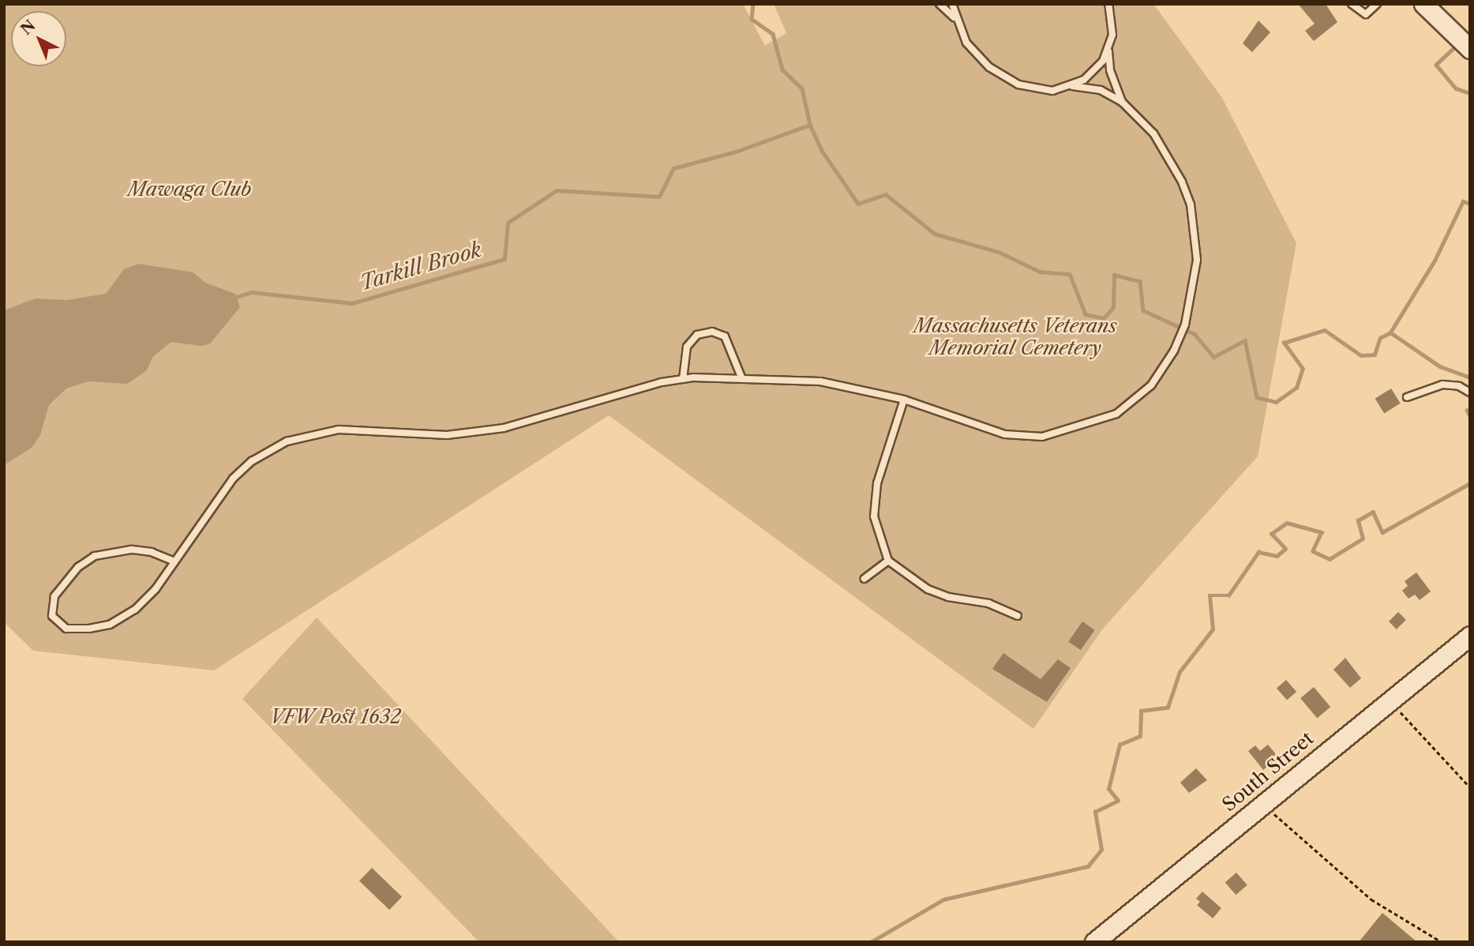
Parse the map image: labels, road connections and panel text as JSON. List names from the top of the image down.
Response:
{
  "streets": {
    "street": ["South Street"]
  },
  "water": ["Tarkill Brook"],
  "parks": ["Mawaga Club", "Massachusetts Veterans Memorial Cemetery", "VFW Post 1632"],
  "north": "top left"
}
